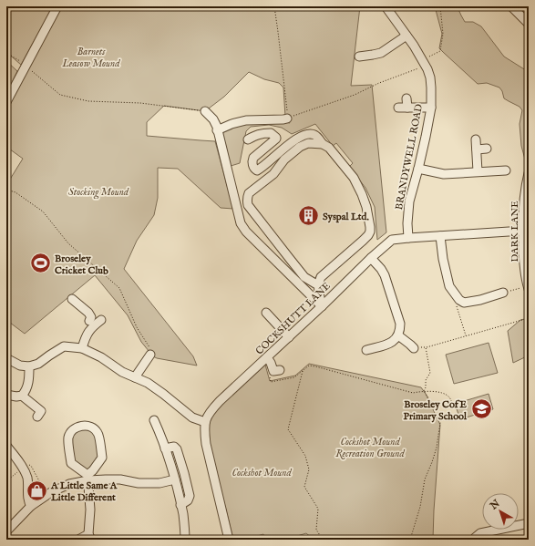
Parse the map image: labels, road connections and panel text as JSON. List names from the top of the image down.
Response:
{
  "streets": {
    "street": ["BRANDYWELL ROAD", "DARK LANE", "COCKSHUTT LANE"]
  },
  "crossings": [
    ["BRANDYWELL ROAD", "COCKSHUTT LANE"],
    ["DARK LANE", "COCKSHUTT LANE"]
  ],
  "parks": [
    "Barnets Leasow Mound",
    "Stocking Mound",
    "Cockshot Mound Recreation Ground",
    "Cockshot Mound"
  ],
  "places": {
    "building": ["Syspal Ltd."],
    "sports": ["Broseley Cricket Club"],
    "school or university": ["Broseley CofE Primary School"],
    "shop": ["A Little Same A Little Different"]
  },
  "north": "top left"
}
